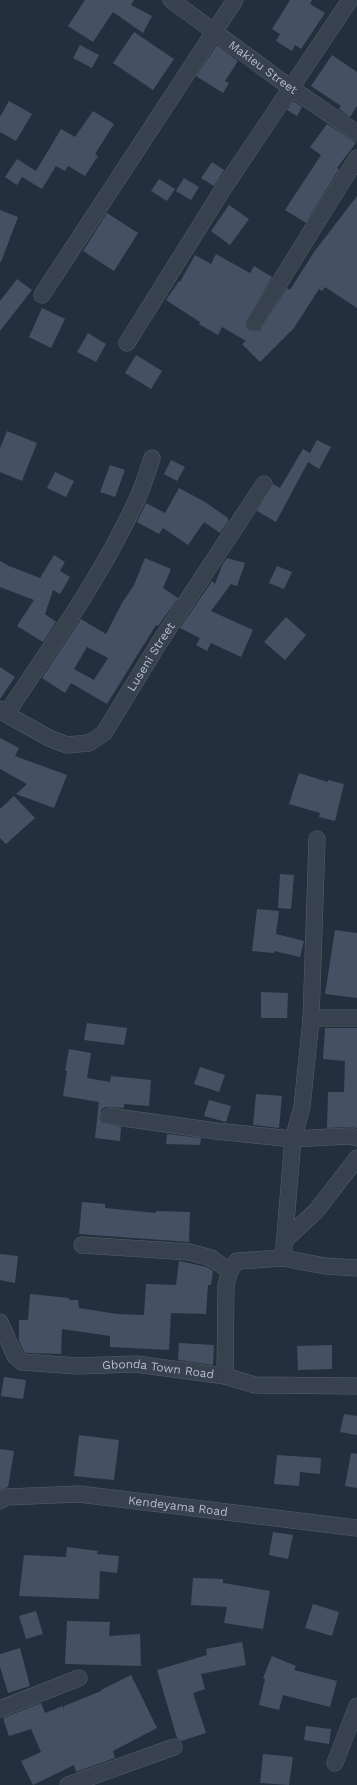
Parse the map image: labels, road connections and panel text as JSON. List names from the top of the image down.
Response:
{
  "streets": {
    "street": [
      "Makieu Street",
      "Luseni Street",
      "Gbonda Town Road",
      "Kendeyama Road"
    ]
  }
}
